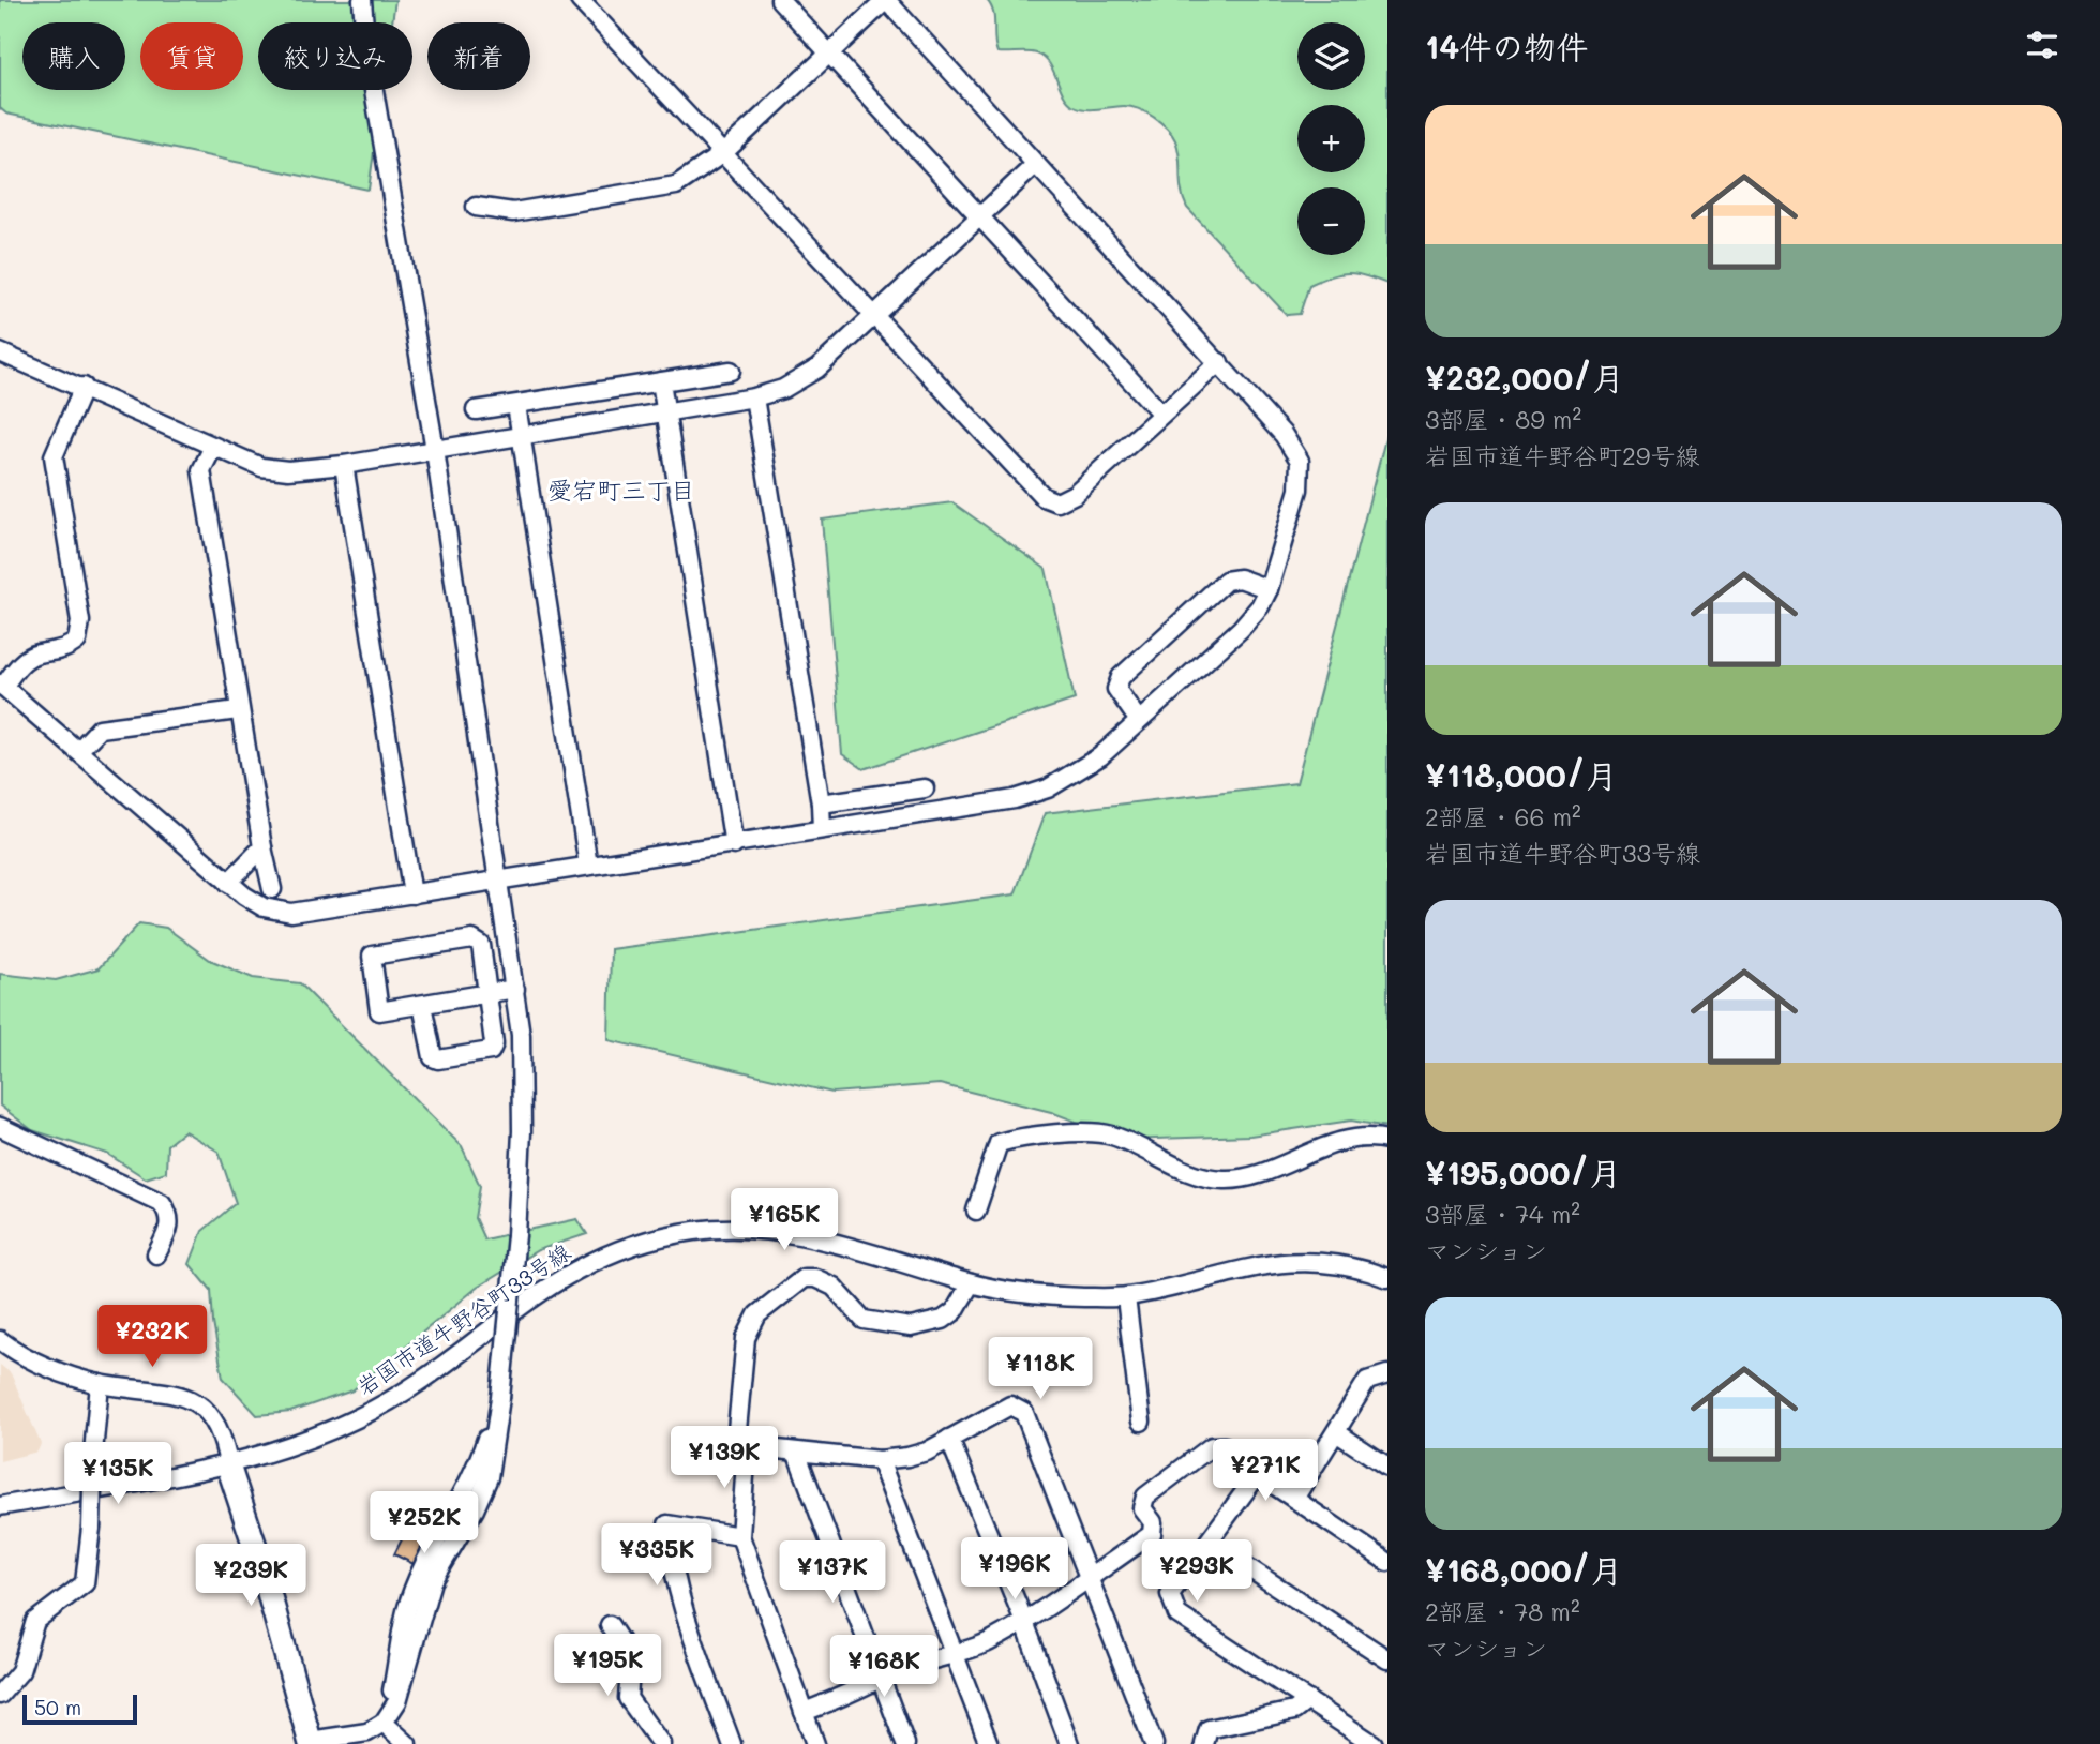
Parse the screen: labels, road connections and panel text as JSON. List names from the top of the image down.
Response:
{
  "streets": {
    "street": ["岩国市道牛野谷町33号線"]
  },
  "districts": ["愛宕町三丁目"],
  "scale_bar": "50 m",
  "page": {
    "heading": "14件の物件",
    "map_buttons": ["+", "−"],
    "chip": [
      "購入",
      "賃貸",
      "絞り込み",
      "新着"
    ],
    "list": [
      {
        "name": "¥232,000/月",
        "note": "3部屋 · 89 m² · 岩国市道牛野谷町29号線"
      },
      {
        "name": "¥118,000/月",
        "note": "2部屋 · 66 m² · 岩国市道牛野谷町33号線"
      },
      {
        "name": "¥195,000/月",
        "note": "3部屋 · 74 m² · マンション"
      },
      {
        "name": "¥168,000/月",
        "note": "2部屋 · 78 m² · マンション"
      }
    ],
    "price": [
      "¥165K",
      "¥232K",
      "¥118K",
      "¥139K",
      "¥271K",
      "¥135K",
      "¥252K",
      "¥335K",
      "¥196K",
      "¥293K",
      "¥137K",
      "¥239K",
      "¥195K",
      "¥168K"
    ],
    "scale": "50 m"
  }
}
